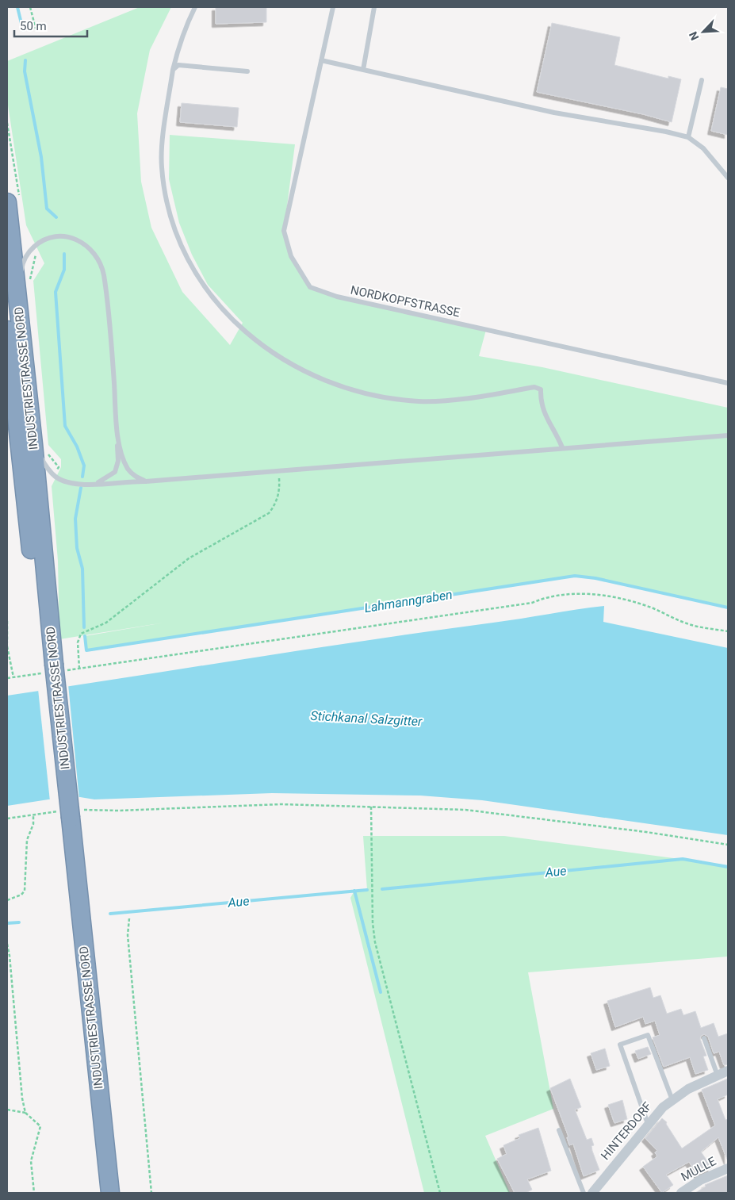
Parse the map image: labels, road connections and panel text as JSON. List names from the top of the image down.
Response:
{
  "streets": {
    "highway": ["INDUSTRIESTRASSE NORD"],
    "street": ["HINTERDORF", "MULLE"],
    "lane": ["NORDKOPFSTRASSE"]
  },
  "water": ["Lahmanngraben", "Stichkanal Salzgitter", "Aue"],
  "scale_bar": "50 m",
  "north": "bottom left"
}
